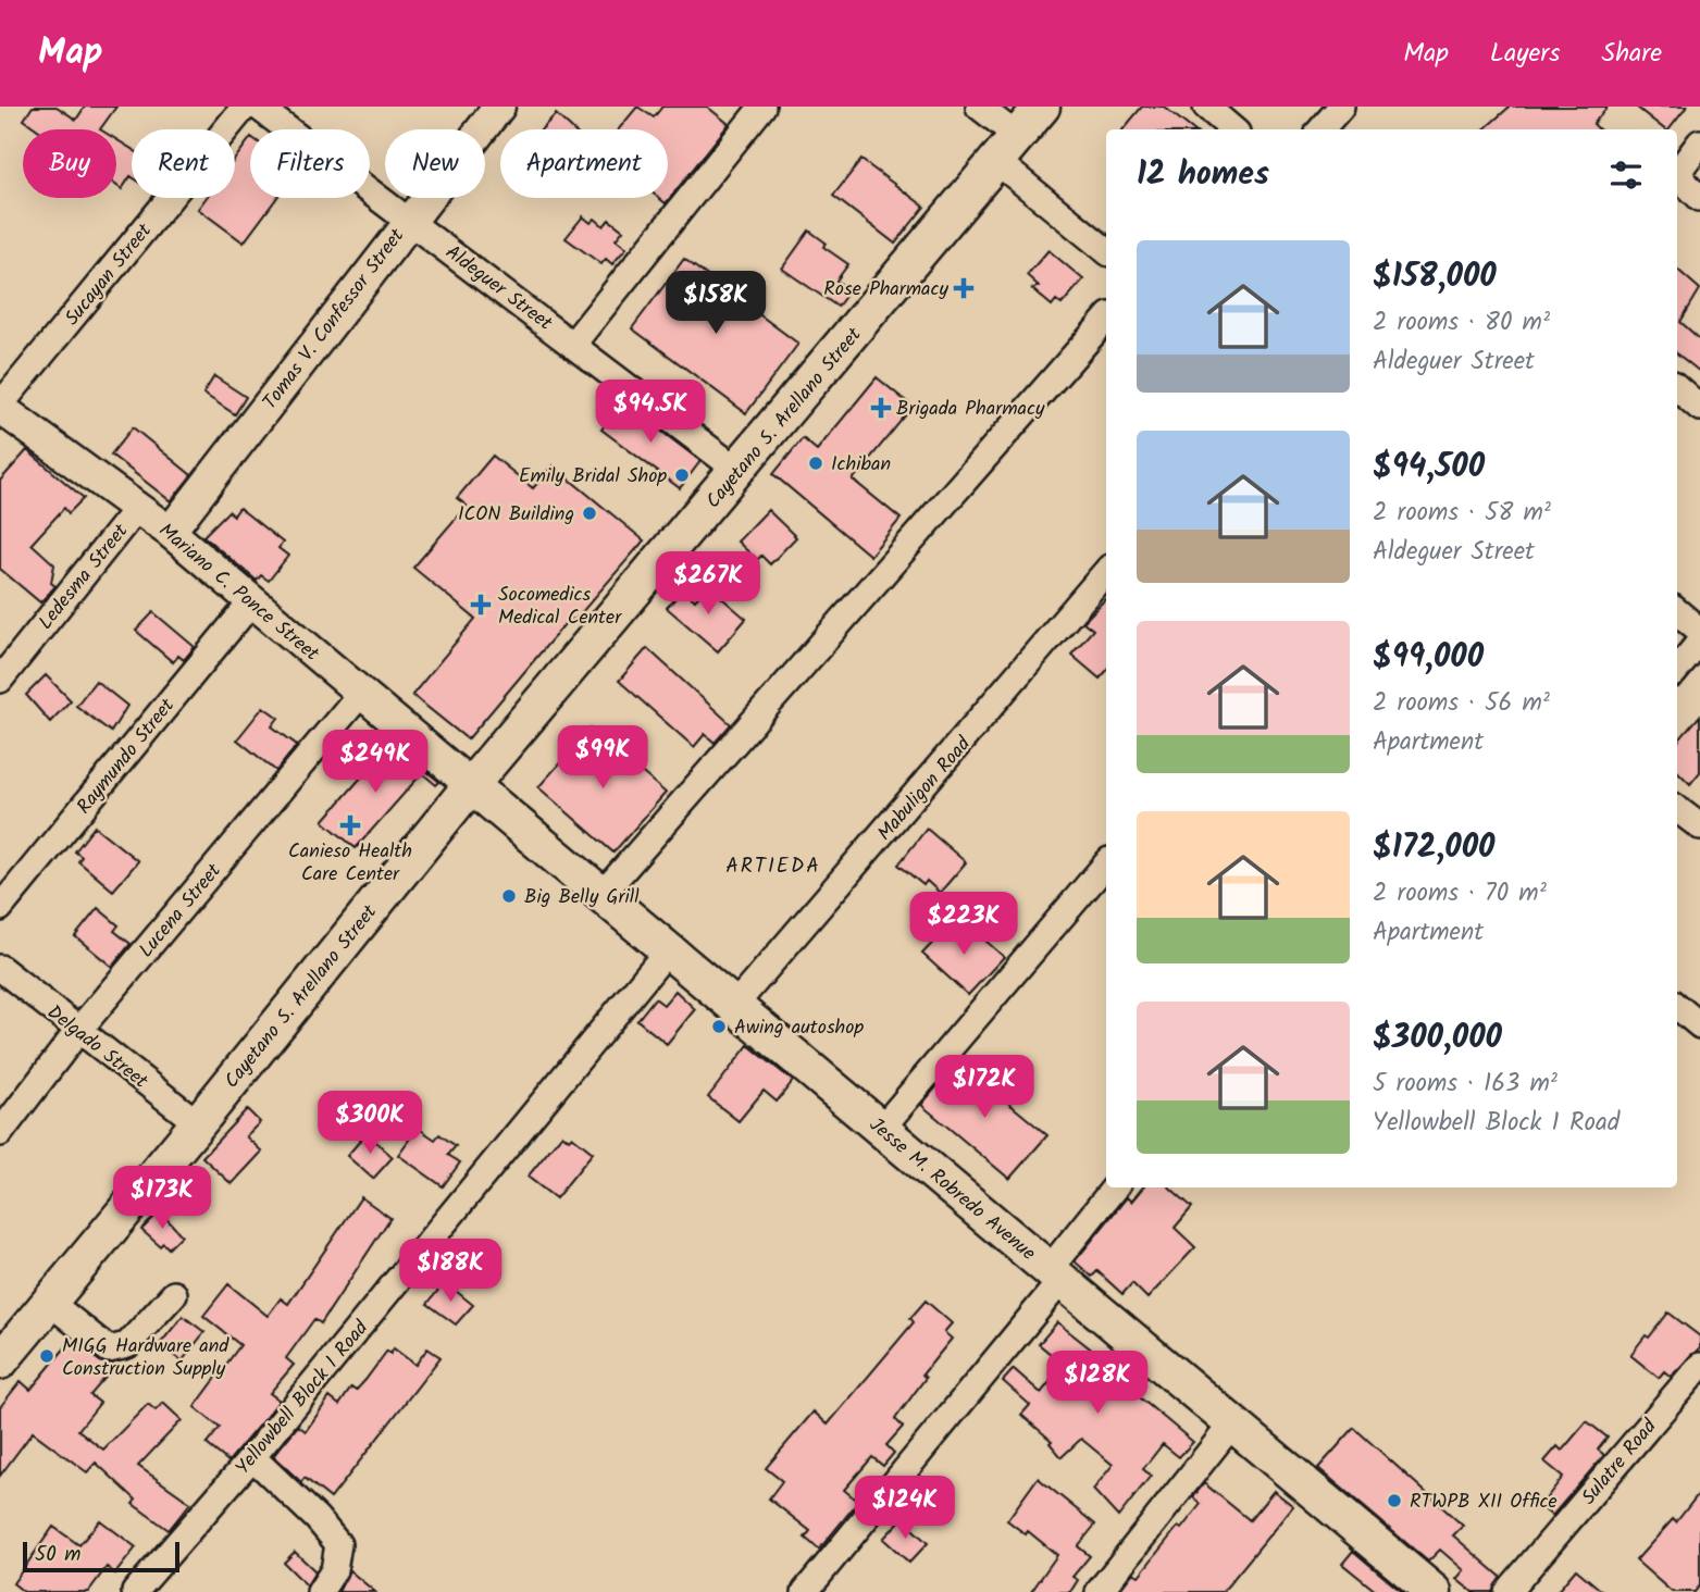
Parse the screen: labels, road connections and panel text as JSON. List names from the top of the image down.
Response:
{
  "streets": {
    "main road": ["Cayetano S. Arellano Street", "Jesse M. Robredo Avenue"],
    "street": [
      "Sucayan Street",
      "Aldeguer Street",
      "Tomas V. Confessor Street",
      "Ledesma Street",
      "Mariano C. Ponce Street",
      "Raymundo Street",
      "Mabuligon Road",
      "Lucena Street",
      "Delgado Street",
      "Yellowbell Block 1 Road",
      "Sulatre Road"
    ]
  },
  "crossings": [
    ["Sucayan Street", "Mariano C. Ponce Street"],
    ["Aldeguer Street", "Tomas V. Confessor Street"],
    ["Aldeguer Street", "Cayetano S. Arellano Street"],
    ["Tomas V. Confessor Street", "Mariano C. Ponce Street"],
    ["Cayetano S. Arellano Street", "Mariano C. Ponce Street"],
    ["Cayetano S. Arellano Street", "Delgado Street"],
    ["Cayetano S. Arellano Street", "Jesse M. Robredo Avenue"],
    ["Ledesma Street", "Mariano C. Ponce Street"],
    ["Mariano C. Ponce Street", "Raymundo Street"],
    ["Mariano C. Ponce Street", "Lucena Street"],
    ["Mariano C. Ponce Street", "Jesse M. Robredo Avenue"],
    ["Mabuligon Road", "Jesse M. Robredo Avenue"],
    ["Lucena Street", "Delgado Street"],
    ["Jesse M. Robredo Avenue", "Yellowbell Block 1 Road"]
  ],
  "districts": ["ARTIEDA"],
  "places": {
    "health": [
      "Rose Pharmacy",
      "Brigada Pharmacy",
      "Socomedics Medical Center",
      "Canieso Health Care Center"
    ],
    "other": [
      "Ichiban",
      "Emily Bridal Shop",
      "ICON Building",
      "Big Belly Grill",
      "Awing autoshop",
      "MIGG Hardware and Construction Supply",
      "RTWPB XII Office"
    ]
  },
  "scale_bar": "50 m",
  "page": {
    "header": "Map",
    "nav": ["Map", "Layers", "Share"],
    "chip": [
      "Buy",
      "Rent",
      "Filters",
      "New",
      "Apartment"
    ],
    "heading": "12 homes",
    "list": [
      {
        "name": "$158,000",
        "note": "2 rooms · 80 m² · Aldeguer Street"
      },
      {
        "name": "$94,500",
        "note": "2 rooms · 58 m² · Aldeguer Street"
      },
      {
        "name": "$99,000",
        "note": "2 rooms · 56 m² · Apartment"
      },
      {
        "name": "$172,000",
        "note": "2 rooms · 70 m² · Apartment"
      },
      {
        "name": "$300,000",
        "note": "5 rooms · 163 m² · Yellowbell Block 1 Road"
      }
    ],
    "price": [
      "$158K",
      "$94.5K",
      "$267K",
      "$99K",
      "$249K",
      "$223K",
      "$172K",
      "$300K",
      "$173K",
      "$188K",
      "$128K",
      "$124K"
    ],
    "scale": "50 m"
  }
}
